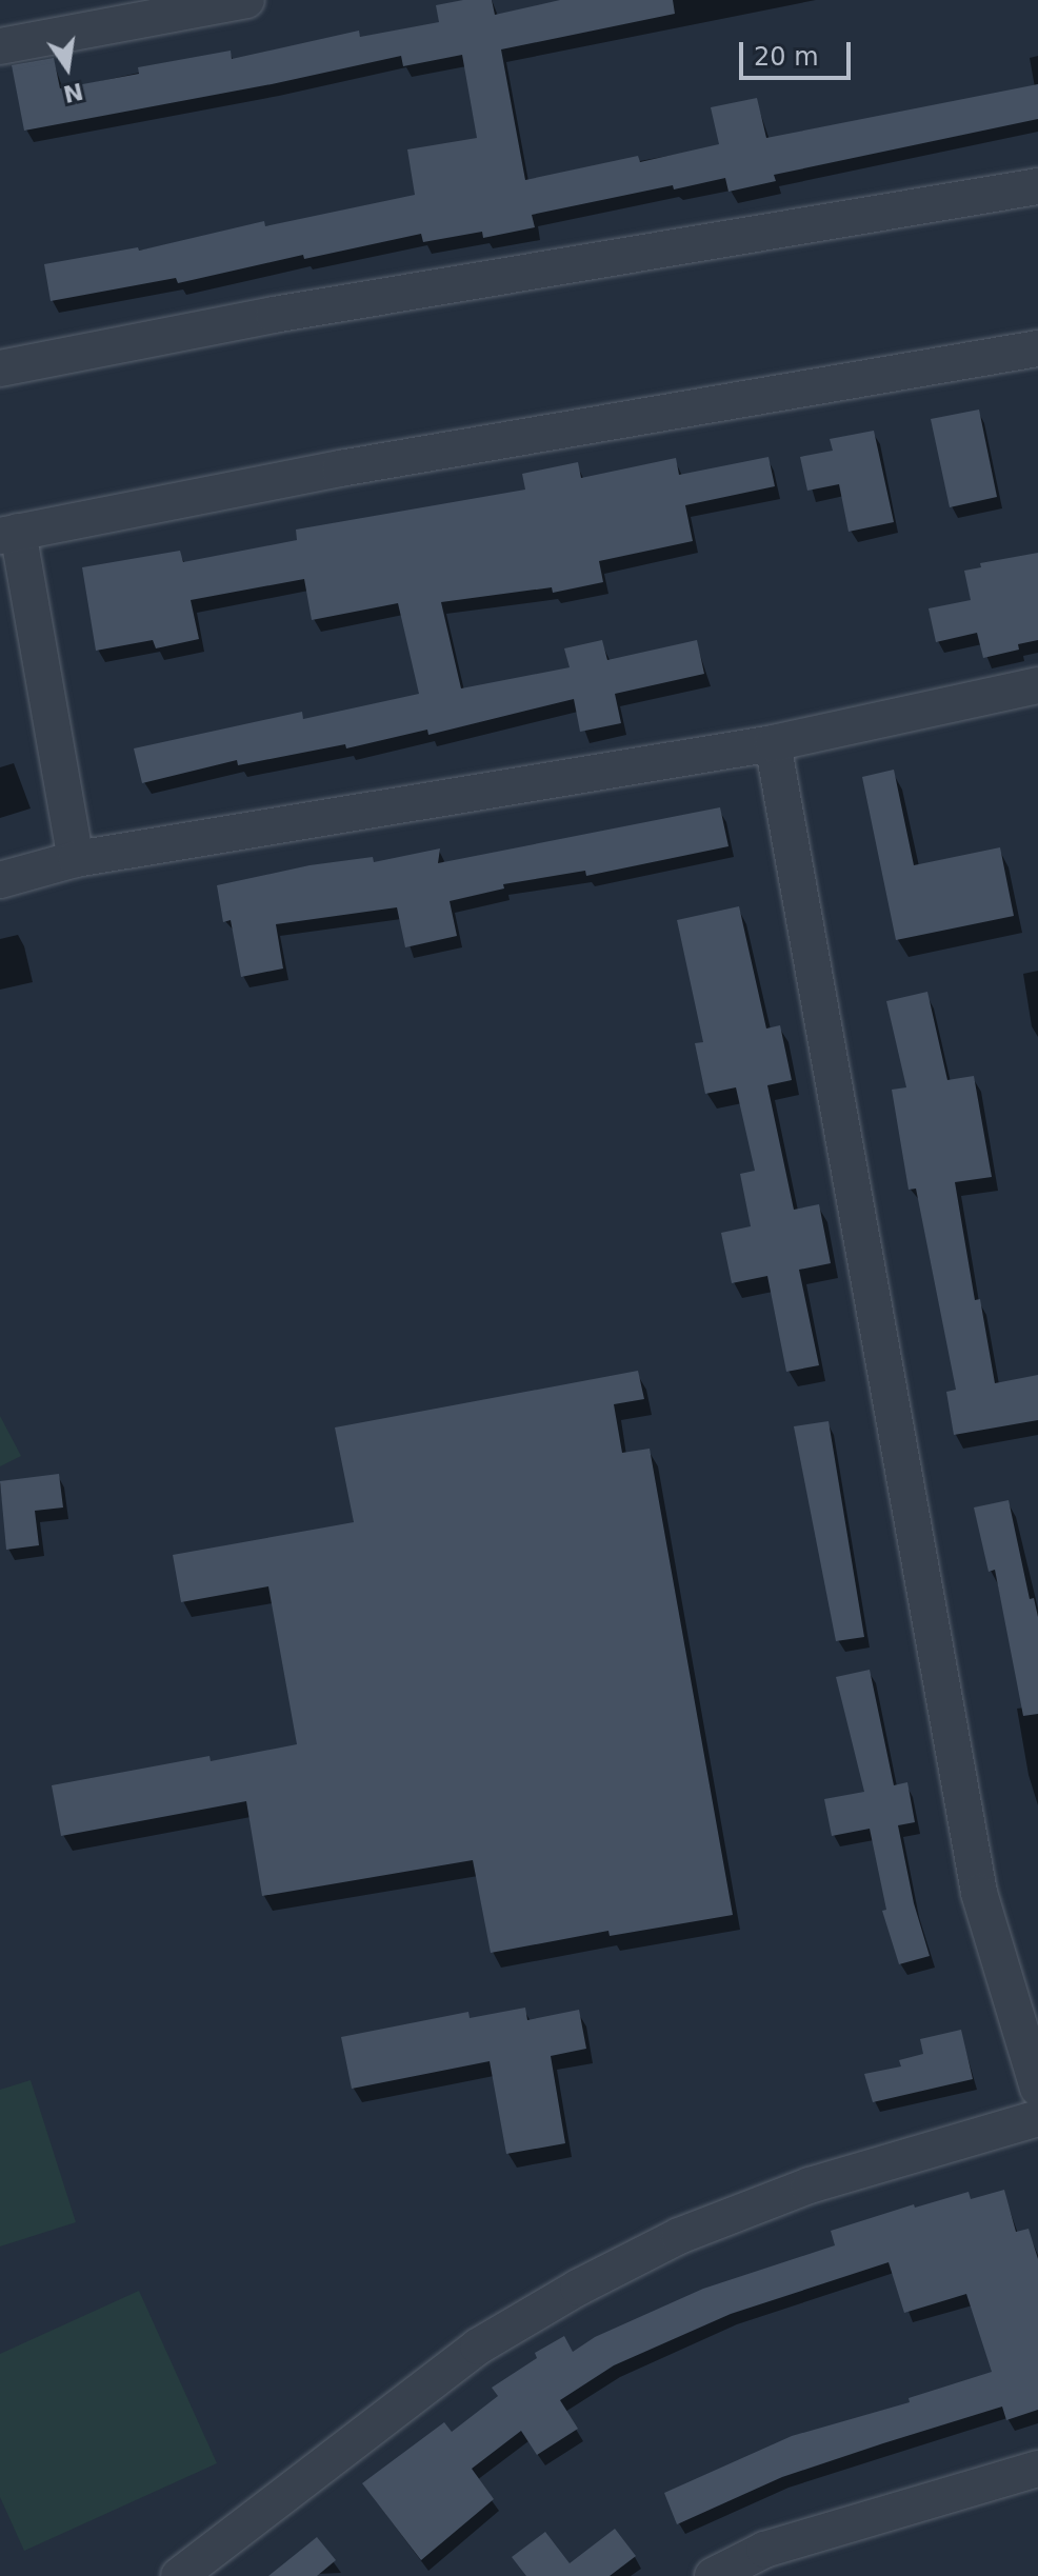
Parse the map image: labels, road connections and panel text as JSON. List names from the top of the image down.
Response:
{
  "scale_bar": "20 m",
  "north": "bottom"
}
